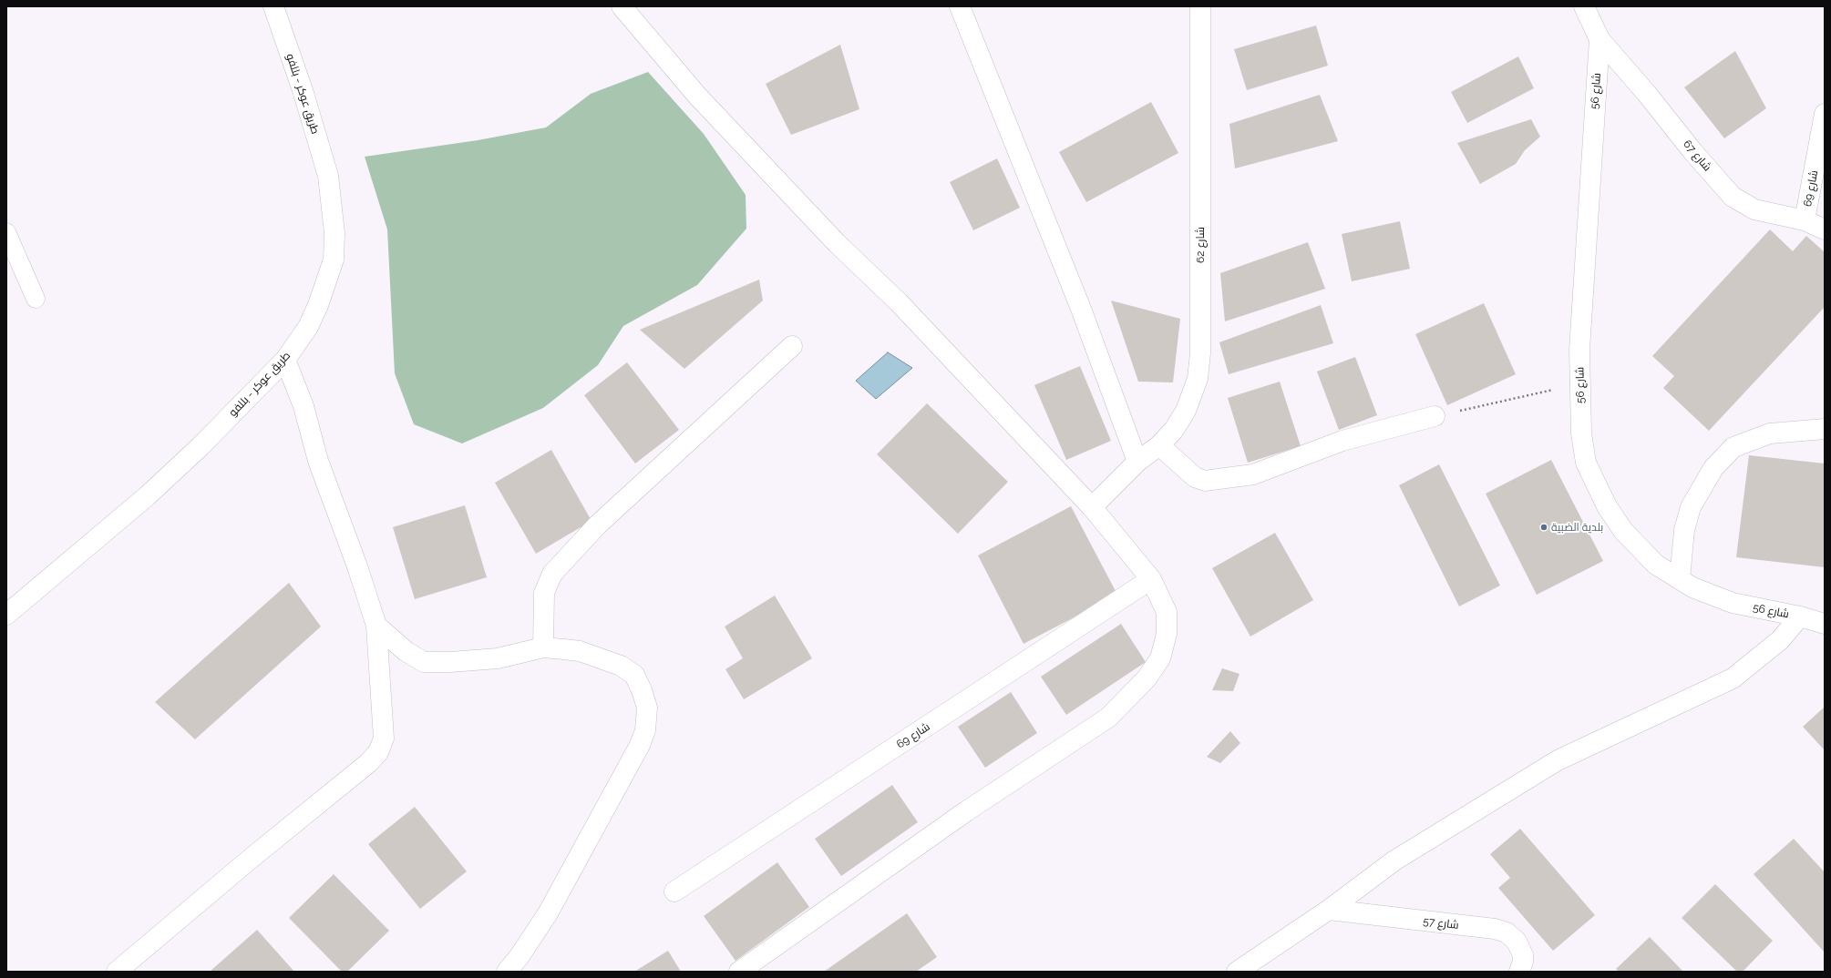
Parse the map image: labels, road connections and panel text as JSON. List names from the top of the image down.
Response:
{
  "streets": {
    "street": [
      "شارع 56",
      "طريق عوكر - بللفو",
      "شارع 67",
      "شارع 69",
      "شارع 62",
      "شارع 57"
    ]
  },
  "crossings": [
    ["شارع 56", "شارع 67"],
    ["شارع 67", "شارع 69"]
  ],
  "places": ["بلدية الضبية"]
}
